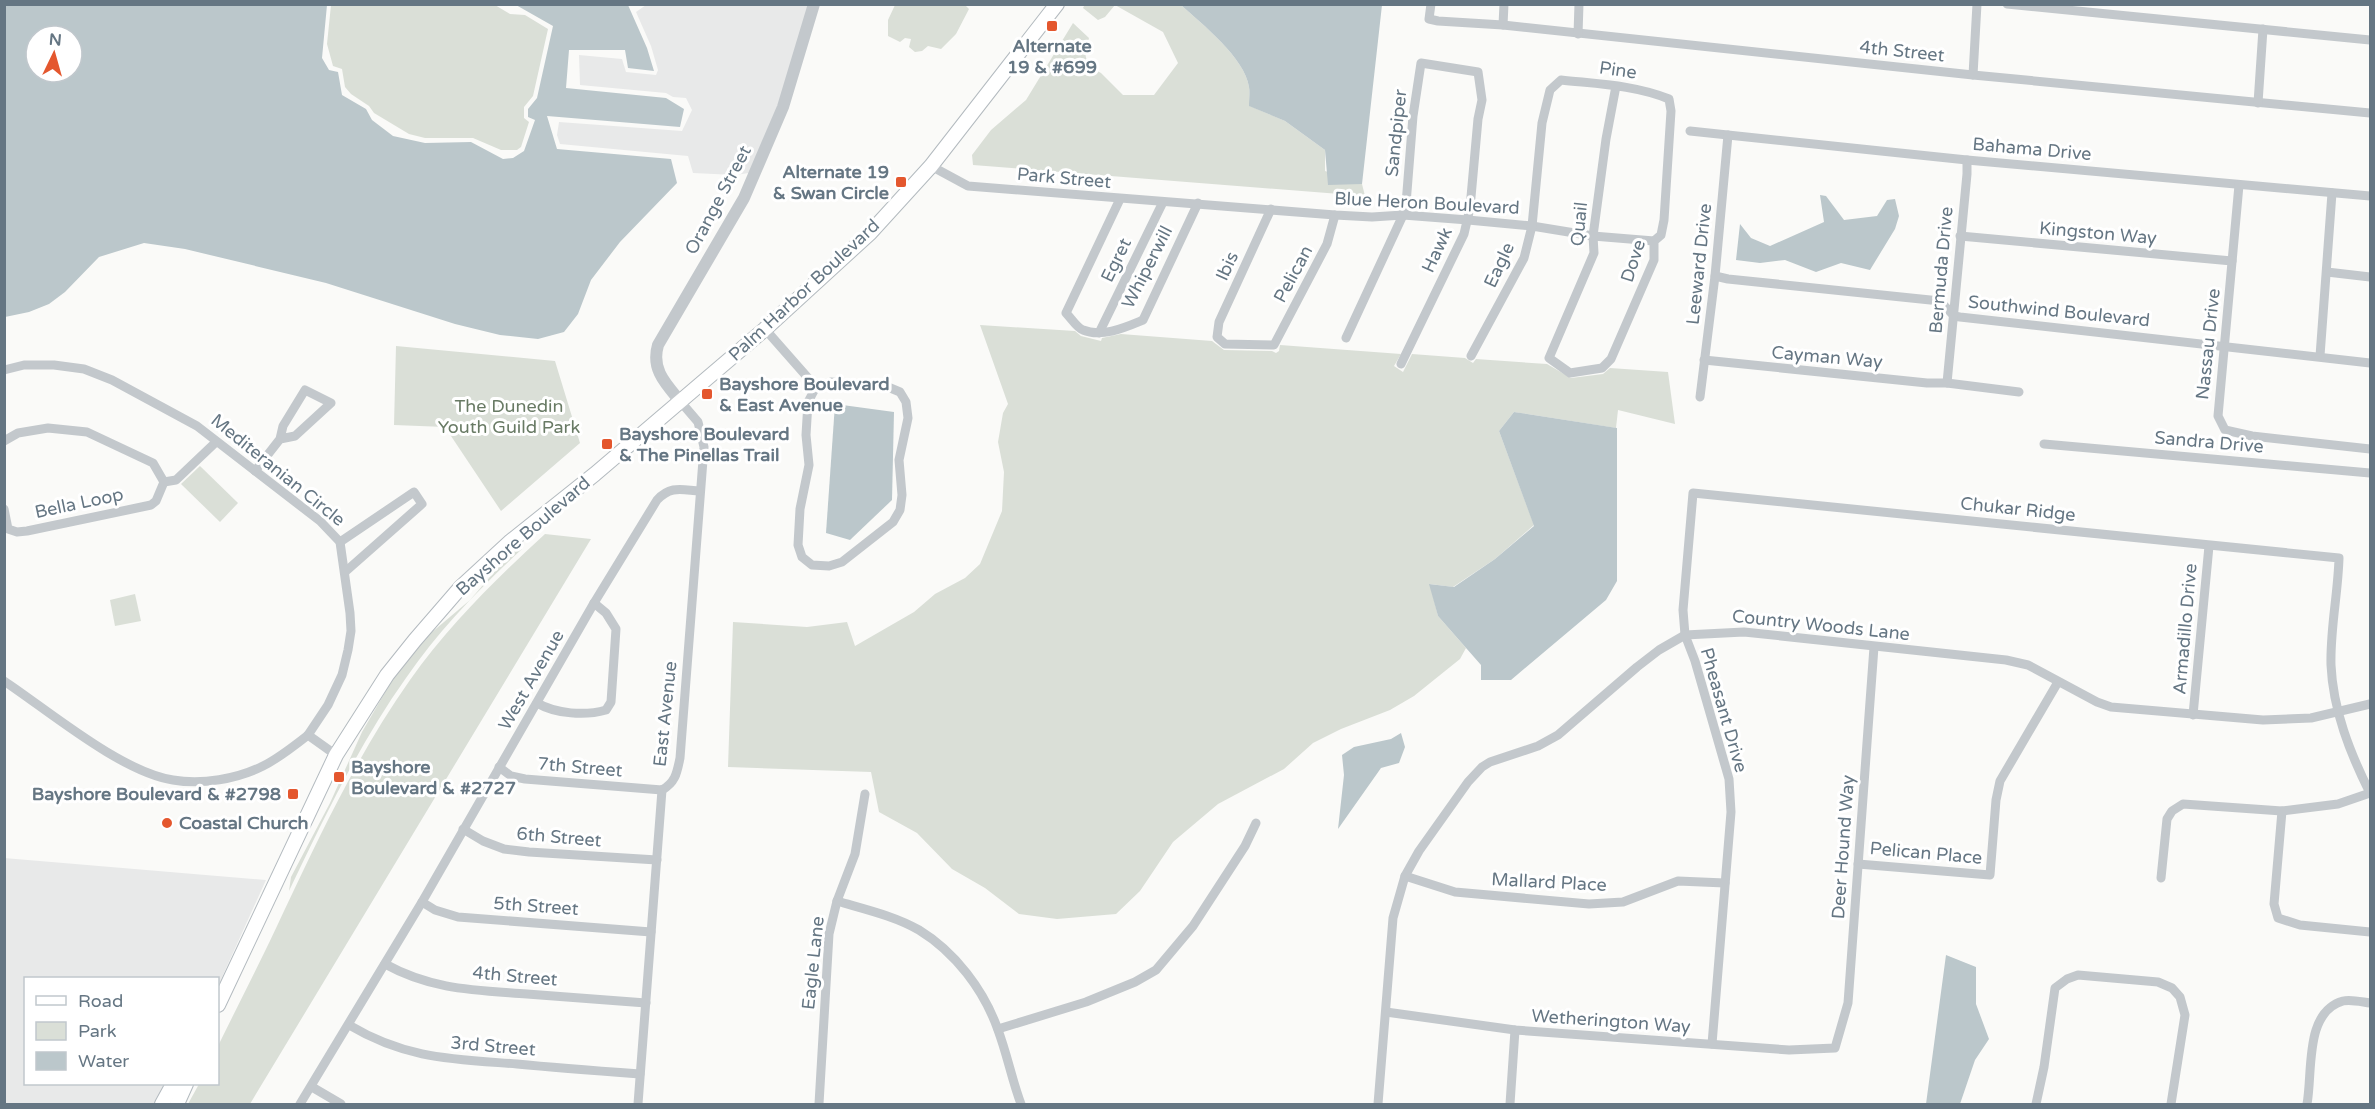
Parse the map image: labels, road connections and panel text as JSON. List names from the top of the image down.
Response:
{
  "streets": {
    "main road": ["Palm Harbor Boulevard", "Bayshore Boulevard"],
    "street": [
      "4th Street",
      "Pine",
      "Sandpiper",
      "Bahama Drive",
      "Park Street",
      "Orange Street",
      "Blue Heron Boulevard",
      "Quail",
      "Kingston Way",
      "Hawk",
      "Egret",
      "Dove",
      "Leeward Drive",
      "Eagle",
      "Ibis",
      "Whiperwill",
      "Bermuda Drive",
      "Pelican",
      "Southwind Boulevard",
      "Nassau Drive",
      "Cayman Way",
      "Sandra Drive",
      "Mediteranian Circle",
      "Bella Loop",
      "Chukar Ridge",
      "Country Woods Lane",
      "Armadillo Drive",
      "West Avenue",
      "Pheasant Drive",
      "East Avenue",
      "7th Street",
      "6th Street",
      "Deer Hound Way",
      "Pelican Place",
      "Mallard Place",
      "5th Street",
      "Eagle Lane",
      "Wetherington Way",
      "3rd Street"
    ]
  },
  "crossings": [
    ["4th Street", "West Avenue"],
    ["4th Street", "East Avenue"],
    ["Pine", "Quail"],
    ["Pine", "Dove"],
    ["Pine", "Eagle"],
    ["Sandpiper", "Blue Heron Boulevard"],
    ["Sandpiper", "Hawk"],
    ["Bahama Drive", "Leeward Drive"],
    ["Bahama Drive", "Bermuda Drive"],
    ["Bahama Drive", "Nassau Drive"],
    ["Park Street", "Blue Heron Boulevard"],
    ["Park Street", "Egret"],
    ["Park Street", "Whiperwill"],
    ["Park Street", "Palm Harbor Boulevard"],
    ["Orange Street", "Palm Harbor Boulevard"],
    ["Orange Street", "Bayshore Boulevard"],
    ["Orange Street", "East Avenue"],
    ["Blue Heron Boulevard", "Quail"],
    ["Blue Heron Boulevard", "Hawk"],
    ["Blue Heron Boulevard", "Dove"],
    ["Blue Heron Boulevard", "Eagle"],
    ["Blue Heron Boulevard", "Ibis"],
    ["Blue Heron Boulevard", "Whiperwill"],
    ["Blue Heron Boulevard", "Pelican"],
    ["Quail", "Dove"],
    ["Kingston Way", "Bermuda Drive"],
    ["Kingston Way", "Nassau Drive"],
    ["Egret", "Whiperwill"],
    ["Leeward Drive", "Southwind Boulevard"],
    ["Leeward Drive", "Cayman Way"],
    ["Ibis", "Pelican"],
    ["Bermuda Drive", "Southwind Boulevard"],
    ["Bermuda Drive", "Cayman Way"],
    ["Palm Harbor Boulevard", "Bayshore Boulevard"],
    ["Palm Harbor Boulevard", "East Avenue"],
    ["Southwind Boulevard", "Nassau Drive"],
    ["Mediteranian Circle", "Bella Loop"],
    ["Chukar Ridge", "Country Woods Lane"],
    ["Chukar Ridge", "Armadillo Drive"],
    ["Chukar Ridge", "Pheasant Drive"],
    ["Bayshore Boulevard", "East Avenue"],
    ["Country Woods Lane", "Armadillo Drive"],
    ["Country Woods Lane", "Pheasant Drive"],
    ["Country Woods Lane", "Deer Hound Way"],
    ["Country Woods Lane", "Pelican Place"],
    ["Country Woods Lane", "Mallard Place"],
    ["Country Woods Lane", "Wetherington Way"],
    ["West Avenue", "East Avenue"],
    ["West Avenue", "7th Street"],
    ["West Avenue", "6th Street"],
    ["West Avenue", "5th Street"],
    ["West Avenue", "3rd Street"],
    ["Pheasant Drive", "Mallard Place"],
    ["Pheasant Drive", "Wetherington Way"],
    ["East Avenue", "7th Street"],
    ["East Avenue", "6th Street"],
    ["East Avenue", "5th Street"],
    ["East Avenue", "3rd Street"],
    ["Deer Hound Way", "Pelican Place"],
    ["Deer Hound Way", "Wetherington Way"]
  ],
  "parks": ["The Dunedin Youth Guild Park"],
  "places": {
    "transit": [
      "Alternate 19 & #699",
      "Alternate 19 & Swan Circle",
      "Bayshore Boulevard & East Avenue",
      "Bayshore Boulevard & The Pinellas Trail",
      "Bayshore Boulevard & #2727",
      "Bayshore Boulevard & #2798"
    ],
    "other": ["Coastal Church"]
  },
  "legend": ["Road", "Park", "Water"],
  "north": "top"
}
